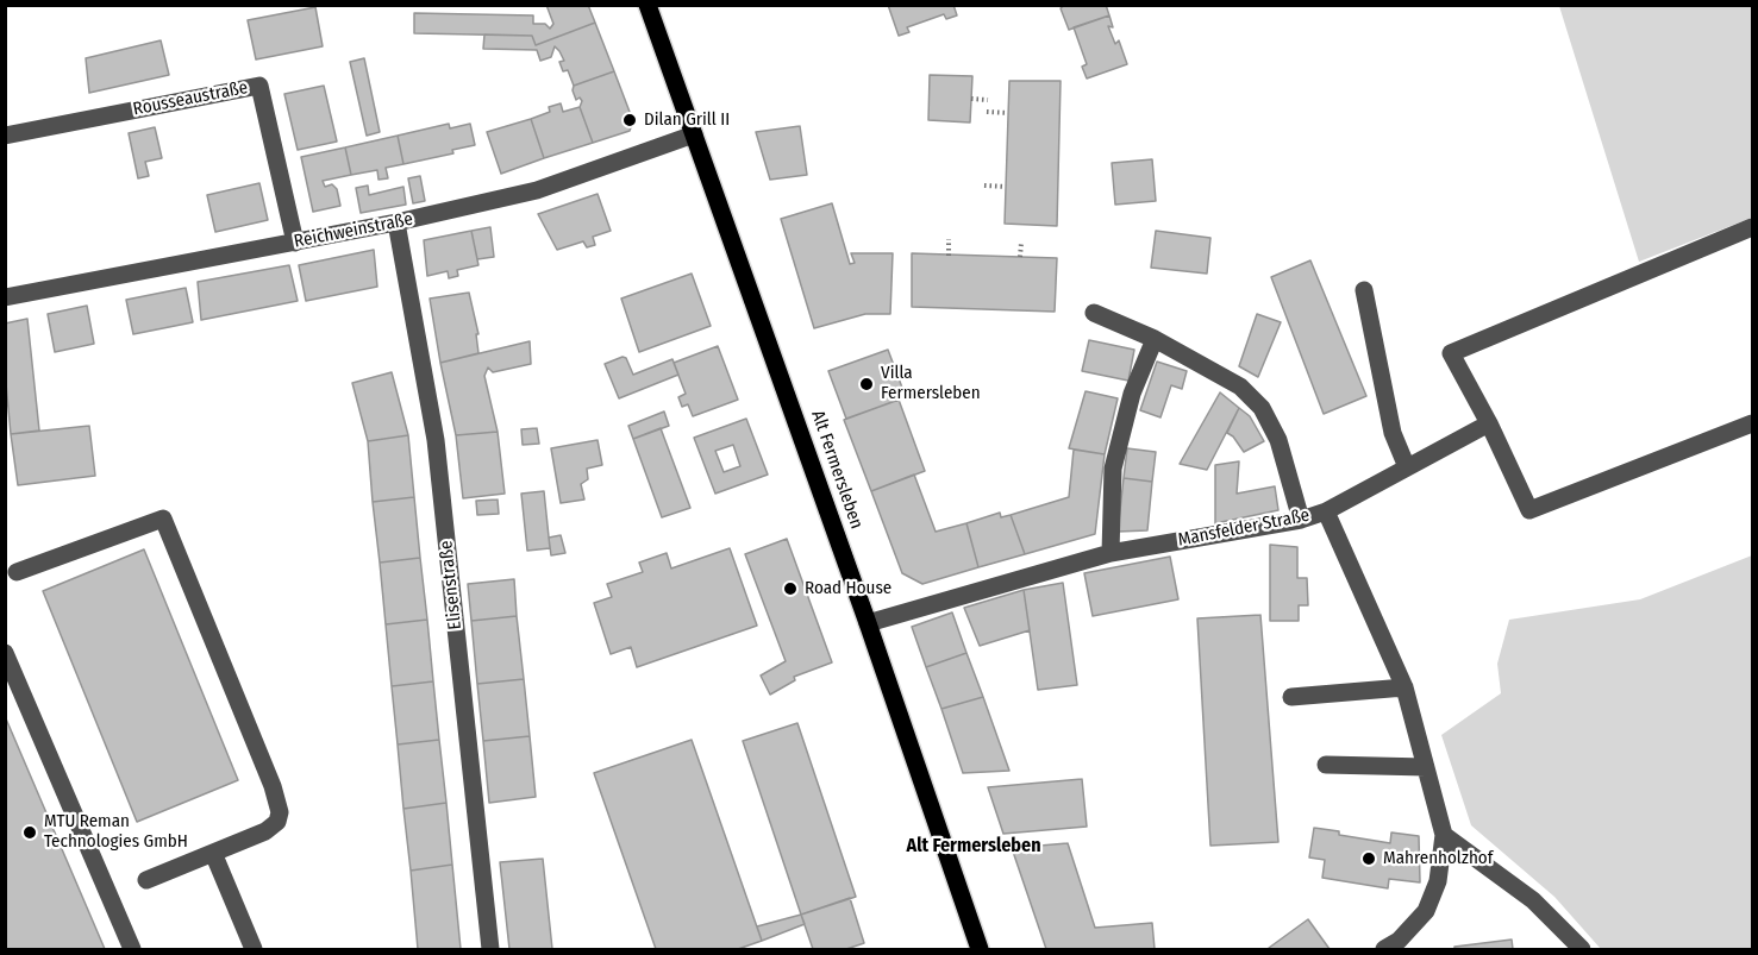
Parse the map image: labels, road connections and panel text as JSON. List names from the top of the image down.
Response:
{
  "streets": {
    "main road": ["Alt Fermersleben"],
    "street": [
      "Rousseaustraße",
      "Reichweinstraße",
      "Mansfelder Straße",
      "Elisenstraße"
    ]
  },
  "crossings": [
    ["Rousseaustraße", "Reichweinstraße"],
    ["Reichweinstraße", "Alt Fermersleben"],
    ["Reichweinstraße", "Elisenstraße"],
    ["Alt Fermersleben", "Mansfelder Straße"]
  ],
  "districts": ["Alt Fermersleben"],
  "places": [
    "Dilan Grill II",
    "Villa Fermersleben",
    "Road House",
    "MTU Reman Technologies GmbH",
    "Mahrenholzhof"
  ]
}
